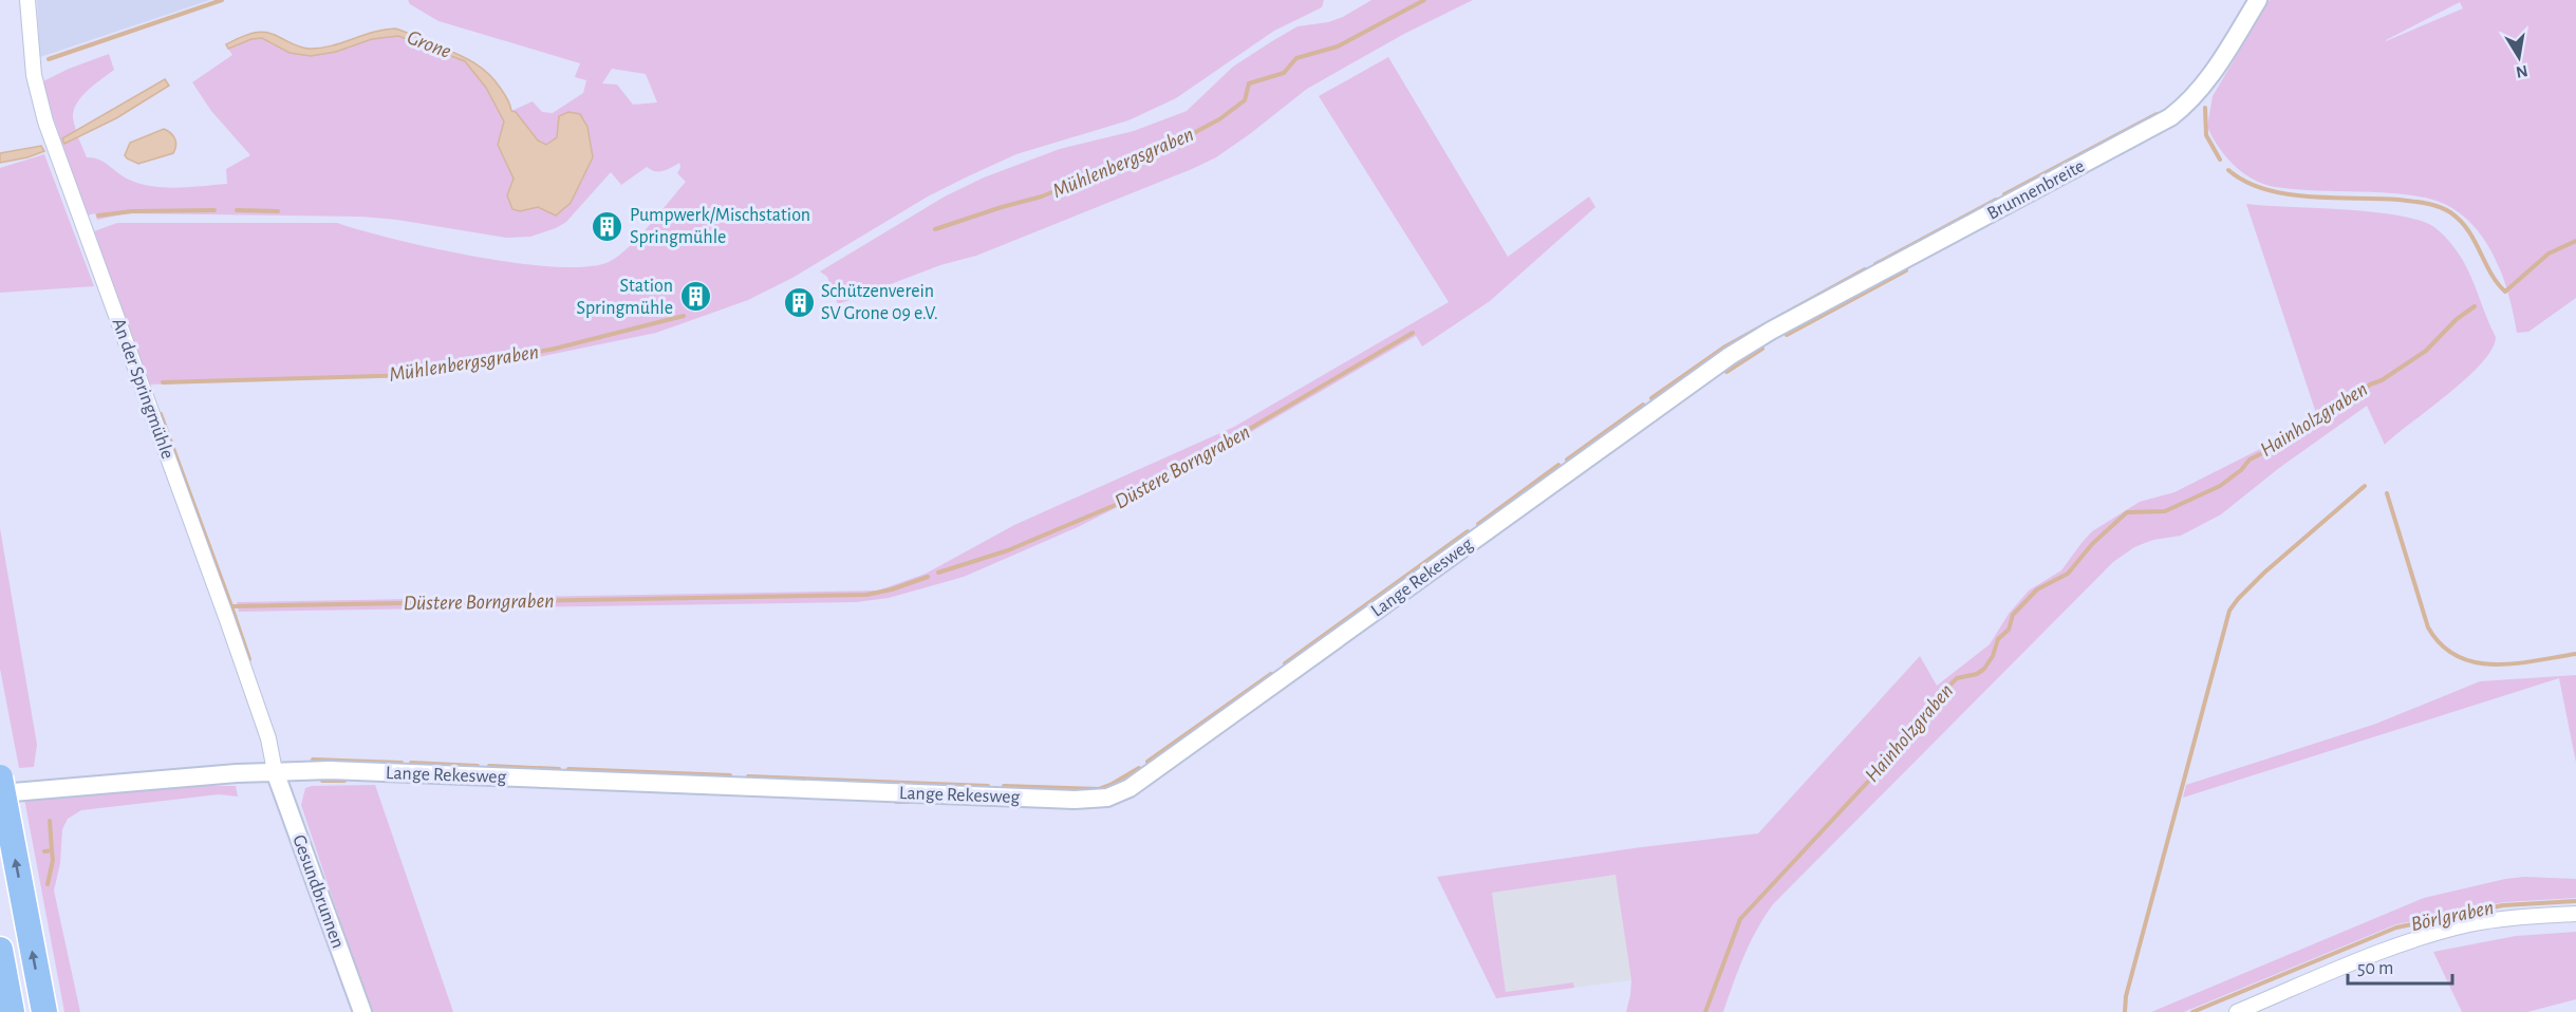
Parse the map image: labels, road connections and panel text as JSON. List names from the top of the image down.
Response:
{
  "streets": {
    "street": [
      "Brunnenbreite",
      "An der Springmühle",
      "Lange Rekesweg",
      "Gesundbrunnen"
    ]
  },
  "crossings": [
    ["Brunnenbreite", "Lange Rekesweg"],
    ["An der Springmühle", "Lange Rekesweg"],
    ["An der Springmühle", "Gesundbrunnen"],
    ["Lange Rekesweg", "Gesundbrunnen"]
  ],
  "water": [
    "Grone",
    "Mühlenbergsgraben",
    "Hainholzgraben",
    "Düstere Borngraben",
    "Börlgraben"
  ],
  "places": {
    "building": ["Pumpwerk/Mischstation Springmühle", "Station Springmühle", "Schützenverein SV Grone 09 e.V."]
  },
  "scale_bar": "50 m",
  "north": "bottom"
}
